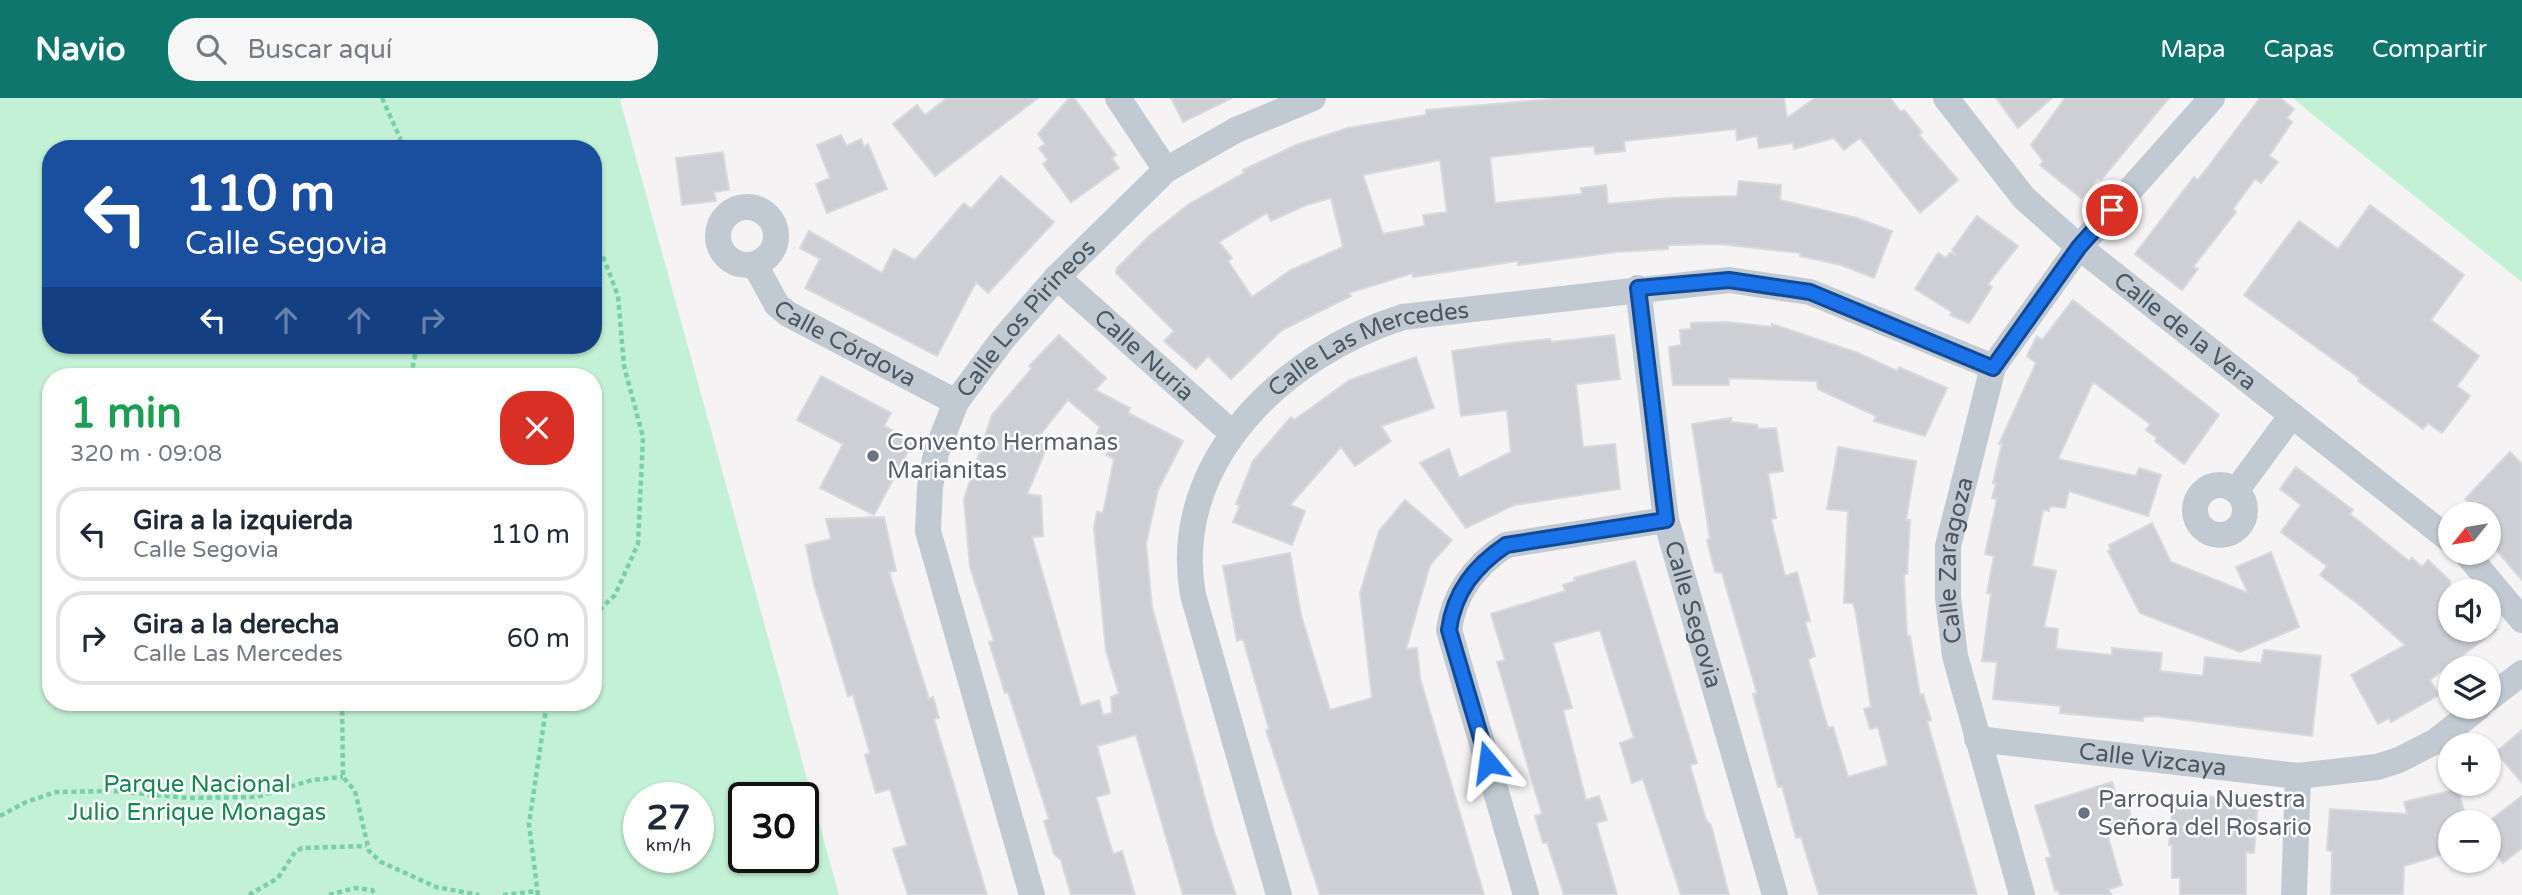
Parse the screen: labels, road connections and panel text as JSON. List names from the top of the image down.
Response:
{
  "streets": {
    "street": [
      "Calle Los Pirineos",
      "Calle de la Vera",
      "Calle Córdova",
      "Calle Las Mercedes",
      "Calle Nuria",
      "Calle Zaragoza",
      "Calle Segovia",
      "Calle Vizcaya"
    ]
  },
  "crossings": [
    ["Calle Los Pirineos", "Calle Córdova"],
    ["Calle Los Pirineos", "Calle Nuria"],
    ["Calle de la Vera", "Calle Zaragoza"],
    ["Calle Las Mercedes", "Calle Nuria"],
    ["Calle Las Mercedes", "Calle Zaragoza"],
    ["Calle Las Mercedes", "Calle Segovia"],
    ["Calle Zaragoza", "Calle Vizcaya"]
  ],
  "parks": ["Parque Nacional Julio Enrique Monagas"],
  "places": ["Convento Hermanas Marianitas", "Parroquia Nuestra Señora del Rosario"],
  "north": "bottom left",
  "page": {
    "header": "Navio",
    "search": "Buscar aquí",
    "nav": ["Mapa", "Capas", "Compartir"],
    "turn": ["110 m", "Calle Segovia"],
    "heading": ["1 min", "320 m · 09:08"],
    "list": [
      {
        "name": "Gira a la izquierda",
        "note": "Calle Segovia",
        "value": "110 m"
      },
      {
        "name": "Gira a la derecha",
        "note": "Calle Las Mercedes",
        "value": "60 m"
      }
    ],
    "map_buttons": ["+", "−"],
    "speed": "27 km/h",
    "limit": "30"
  }
}
